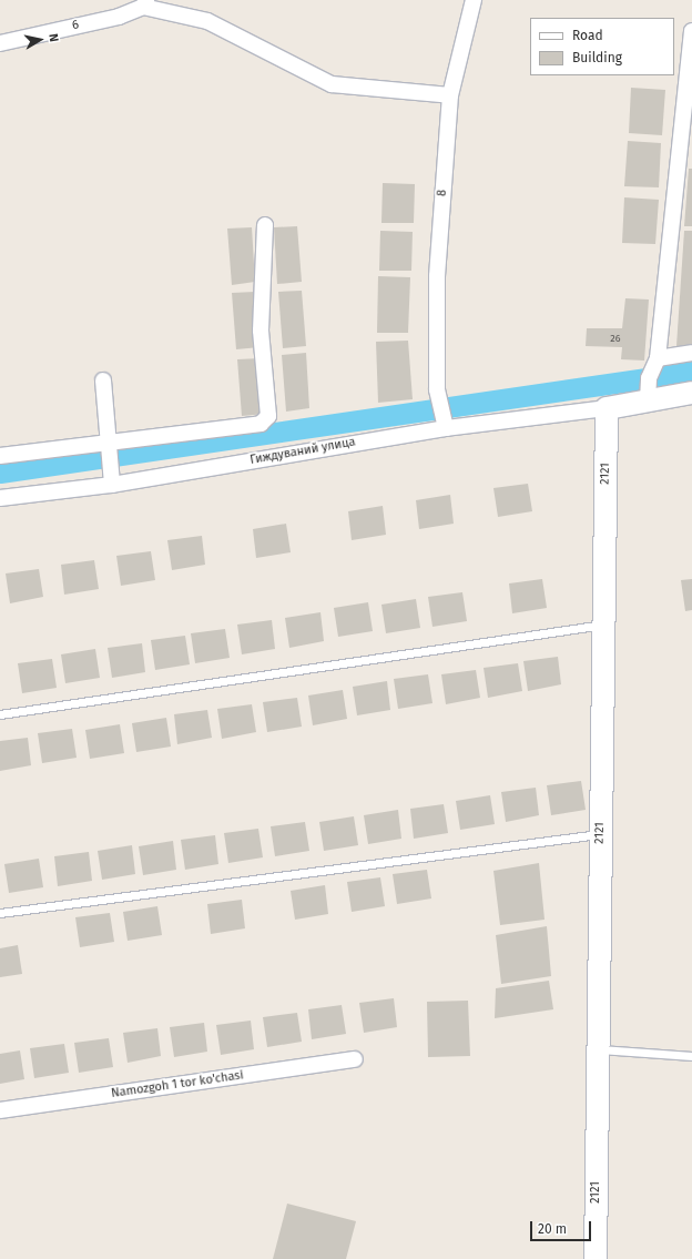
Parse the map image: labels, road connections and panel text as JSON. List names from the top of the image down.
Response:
{
  "streets": {
    "street": [
      "6",
      "8",
      "Гиждуваний улица",
      "2121",
      "Namozgoh 1 tor ko'chasi"
    ]
  },
  "crossings": [
    ["8", "Гиждуваний улица"],
    ["Гиждуваний улица", "2121"]
  ],
  "house_numbers": ["26"],
  "legend": ["Road", "Building"],
  "scale_bar": "20 m",
  "north": "right"
}
